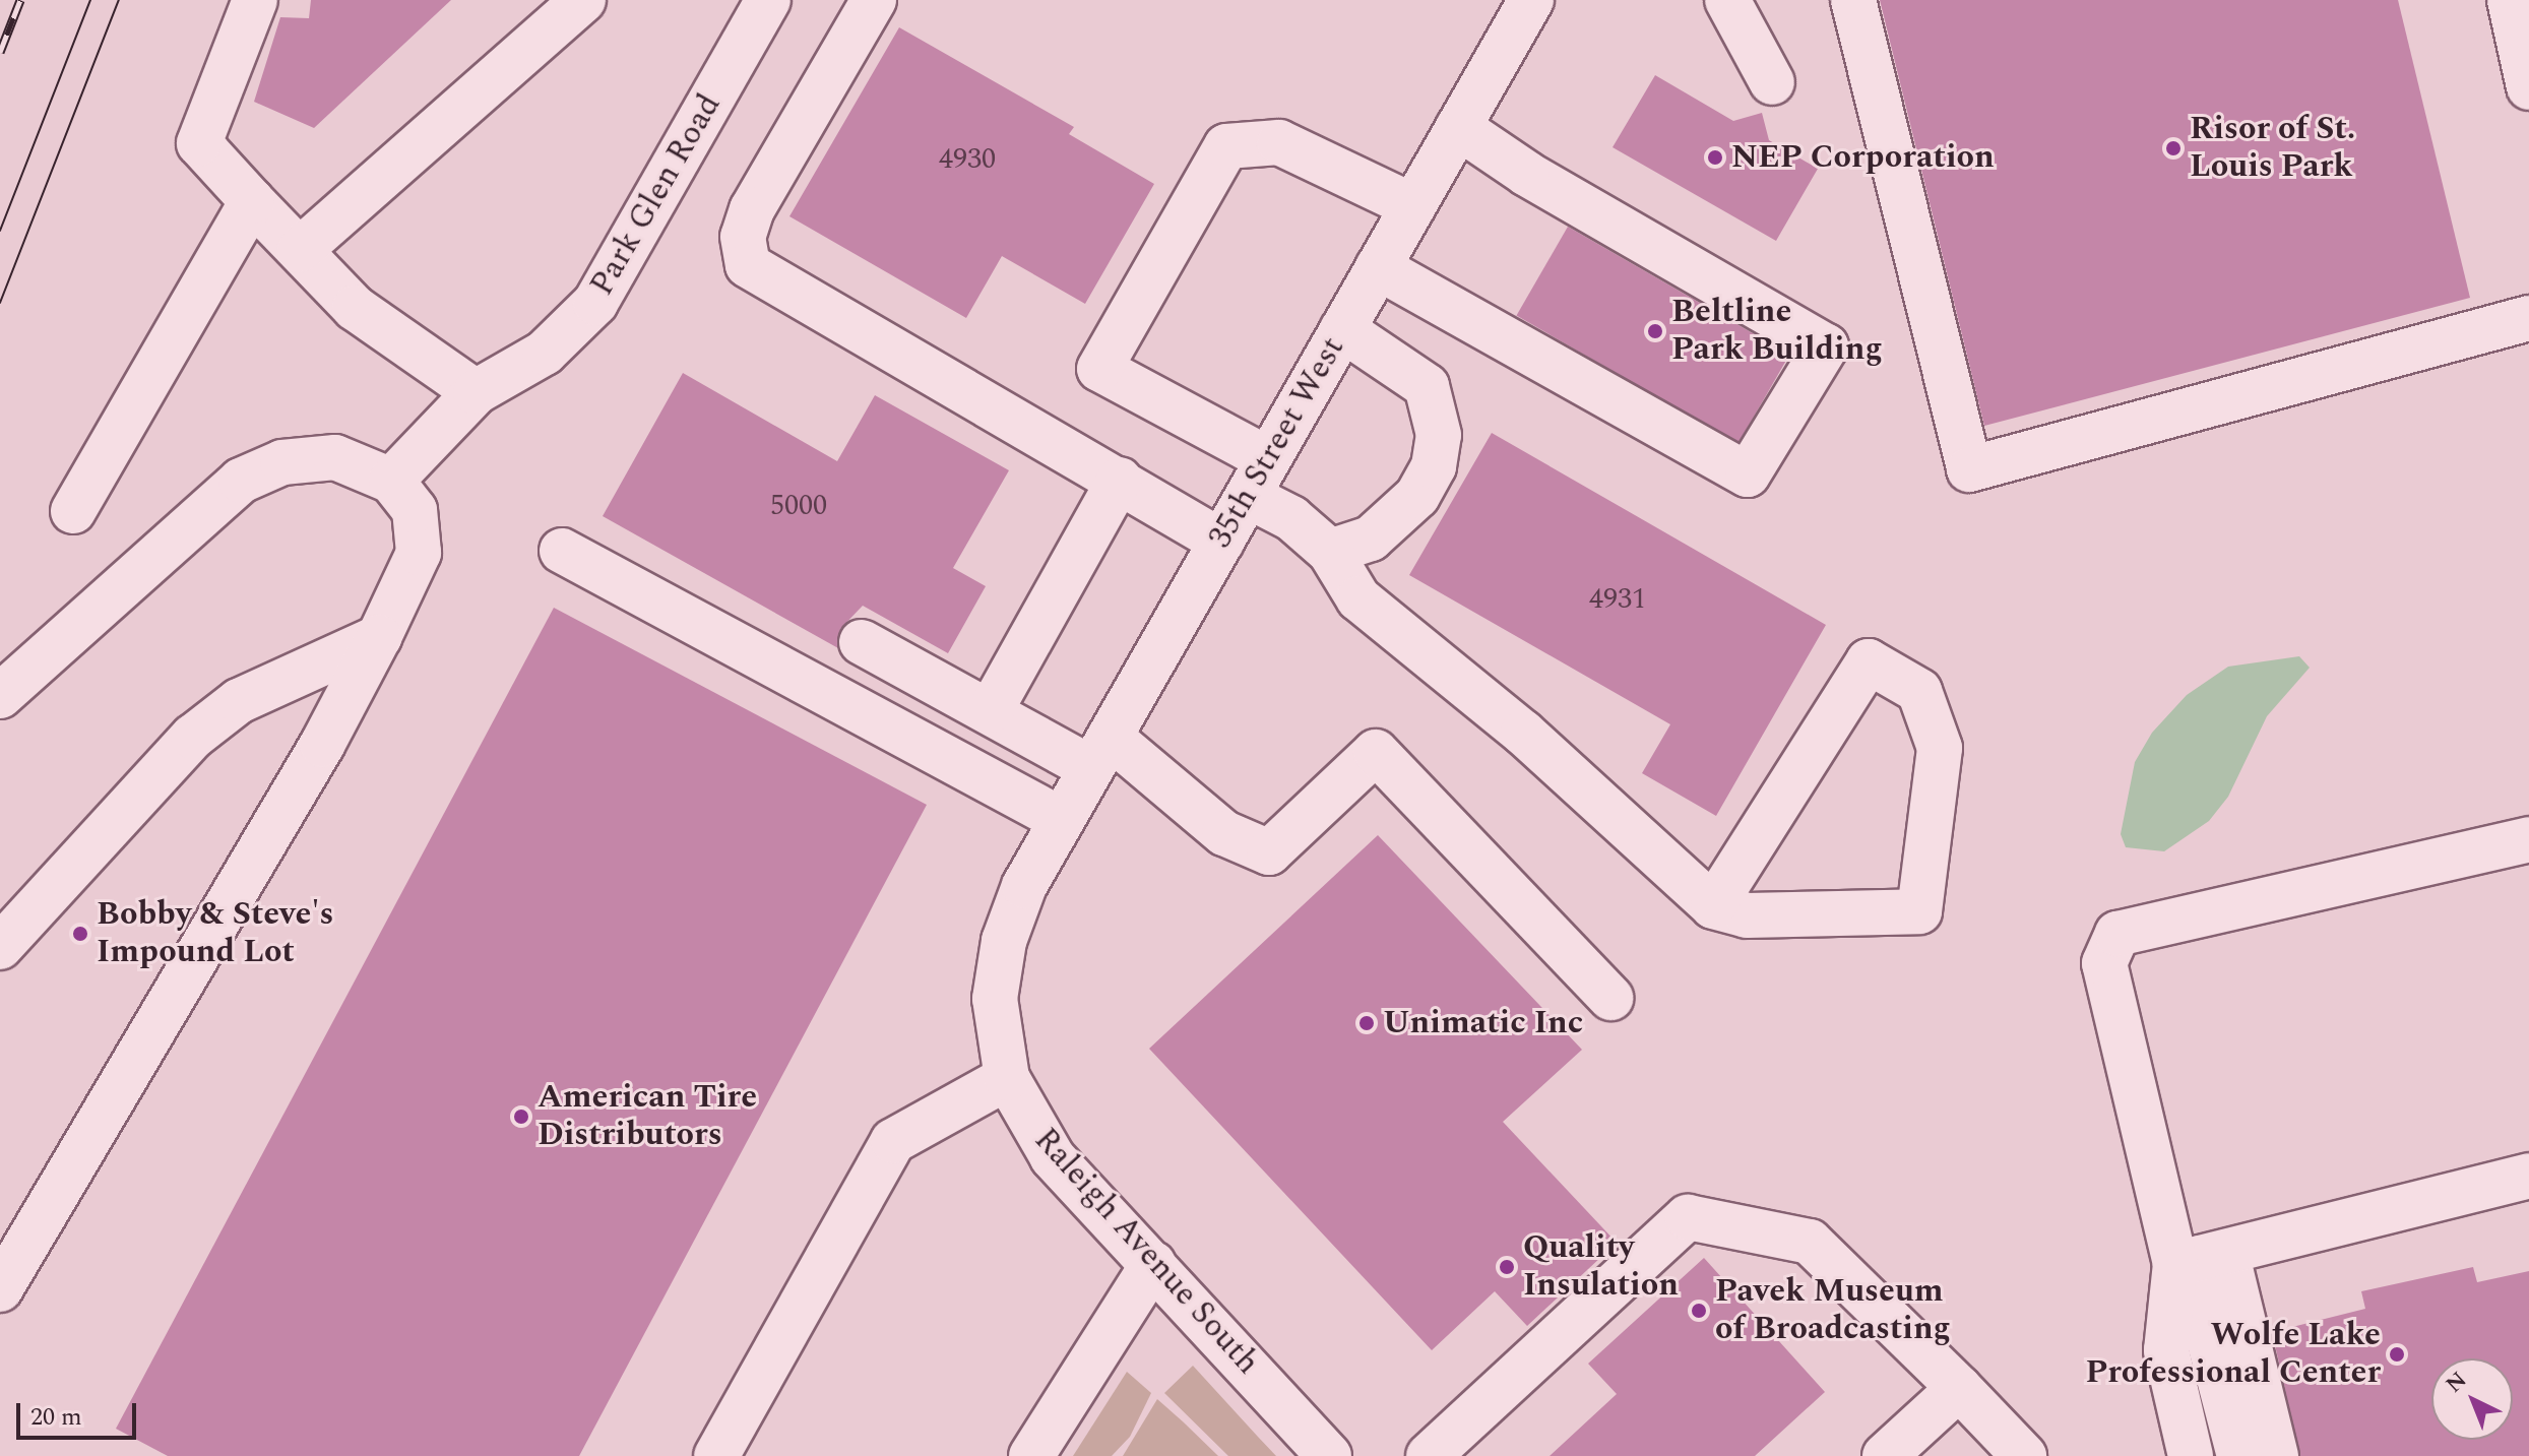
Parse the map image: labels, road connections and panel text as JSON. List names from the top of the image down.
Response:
{
  "streets": {
    "street": ["Park Glen Road", "35th Street West", "Raleigh Avenue South"]
  },
  "crossings": [
    ["35th Street West", "Raleigh Avenue South"]
  ],
  "places": [
    "Risor of St. Louis Park",
    "NEP Corporation",
    "Beltline Park Building",
    "Bobby & Steve's Impound Lot",
    "Unimatic Inc",
    "American Tire Distributors",
    "Quality Insulation",
    "Pavek Museum of Broadcasting",
    "Wolfe Lake Professional Center"
  ],
  "house_numbers": ["4930", "5000", "4931"],
  "scale_bar": "20 m",
  "north": "top left"
}
